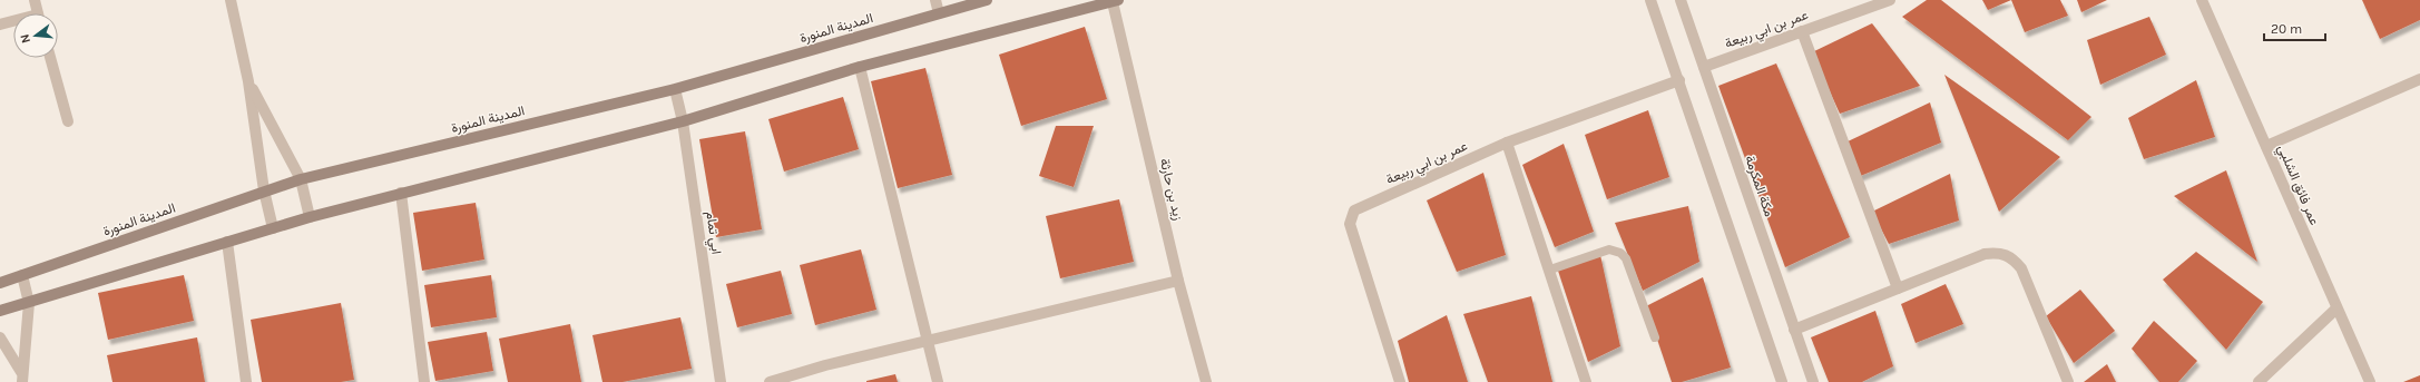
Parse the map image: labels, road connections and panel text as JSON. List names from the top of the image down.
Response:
{
  "streets": {
    "main road": ["المدينة المنورة"],
    "street": [
      "عمر بن ابي ربيعة",
      "عمر فائق الشلبي",
      "مكة المكرمة",
      "زيد بن حارثة",
      "ابي تمام"
    ]
  },
  "crossings": [
    ["المدينة المنورة", "ابي تمام"],
    ["عمر بن ابي ربيعة", "مكة المكرمة"]
  ],
  "scale_bar": "20 m",
  "north": "left"
}
